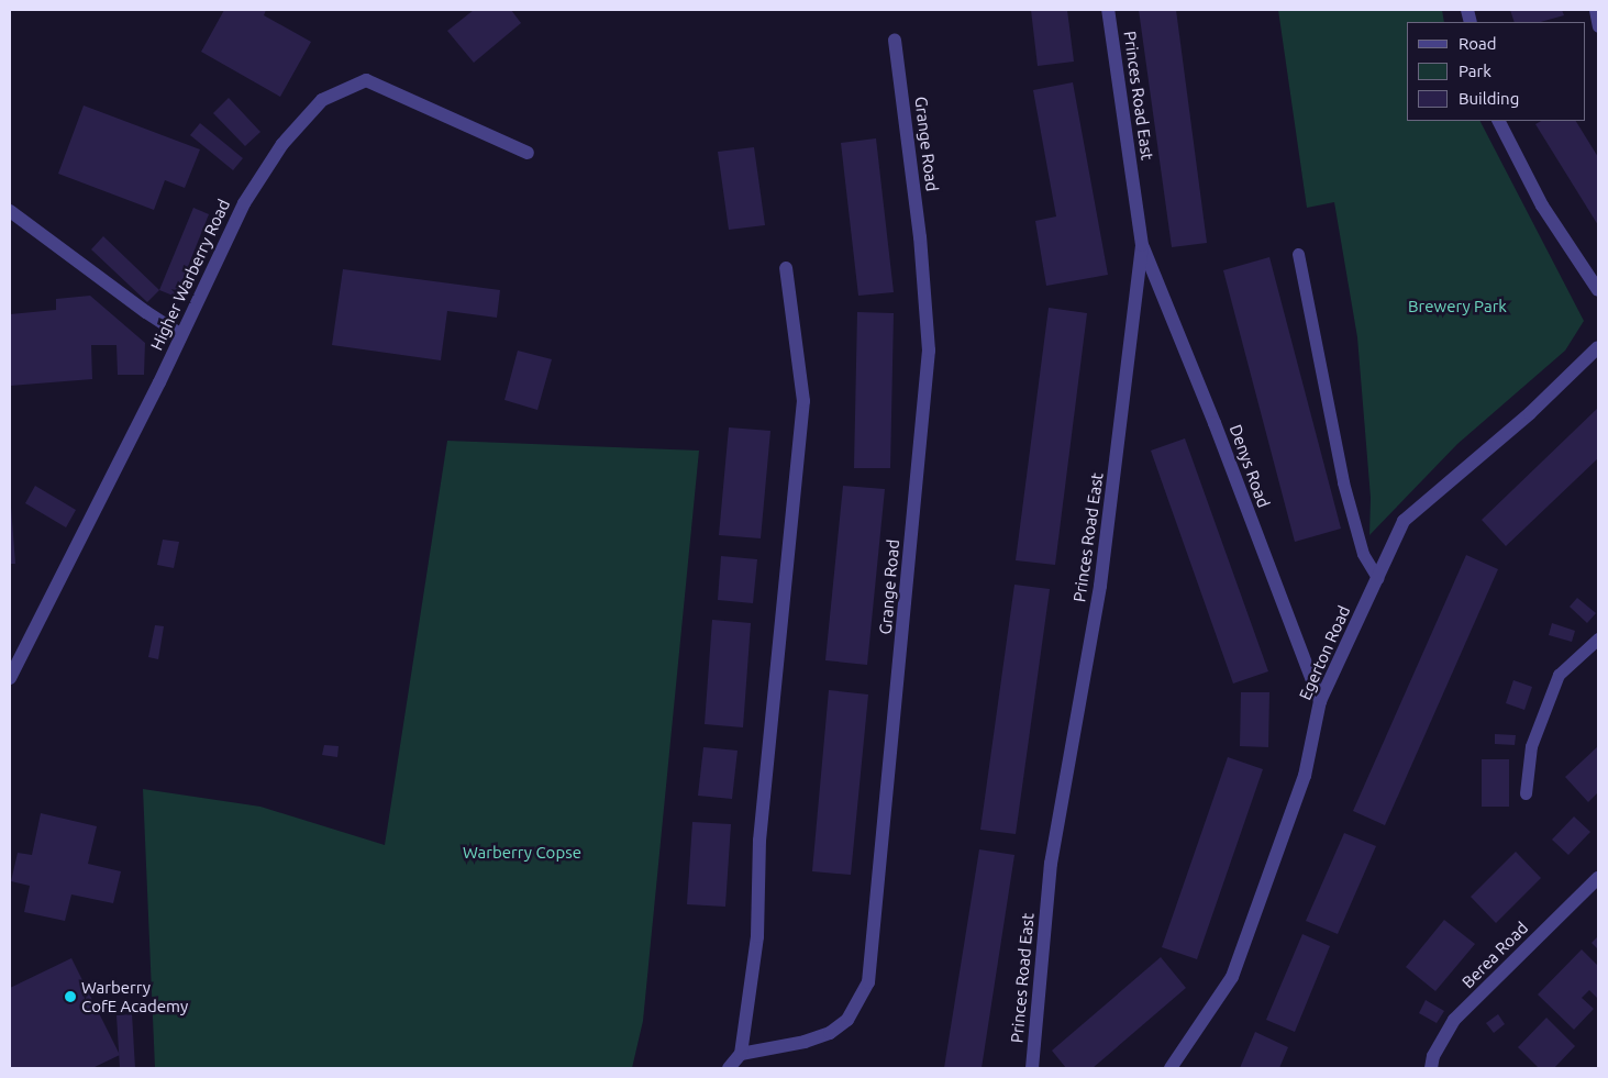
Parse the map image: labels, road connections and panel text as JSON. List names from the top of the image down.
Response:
{
  "streets": {
    "street": [
      "Princes Road East",
      "Grange Road",
      "Higher Warberry Road",
      "Denys Road",
      "Egerton Road",
      "Berea Road"
    ]
  },
  "crossings": [
    ["Princes Road East", "Denys Road"],
    ["Denys Road", "Egerton Road"]
  ],
  "parks": ["Brewery Park", "Warberry Copse"],
  "places": ["Warberry CofE Academy"],
  "legend": ["Road", "Park", "Building"]
}
